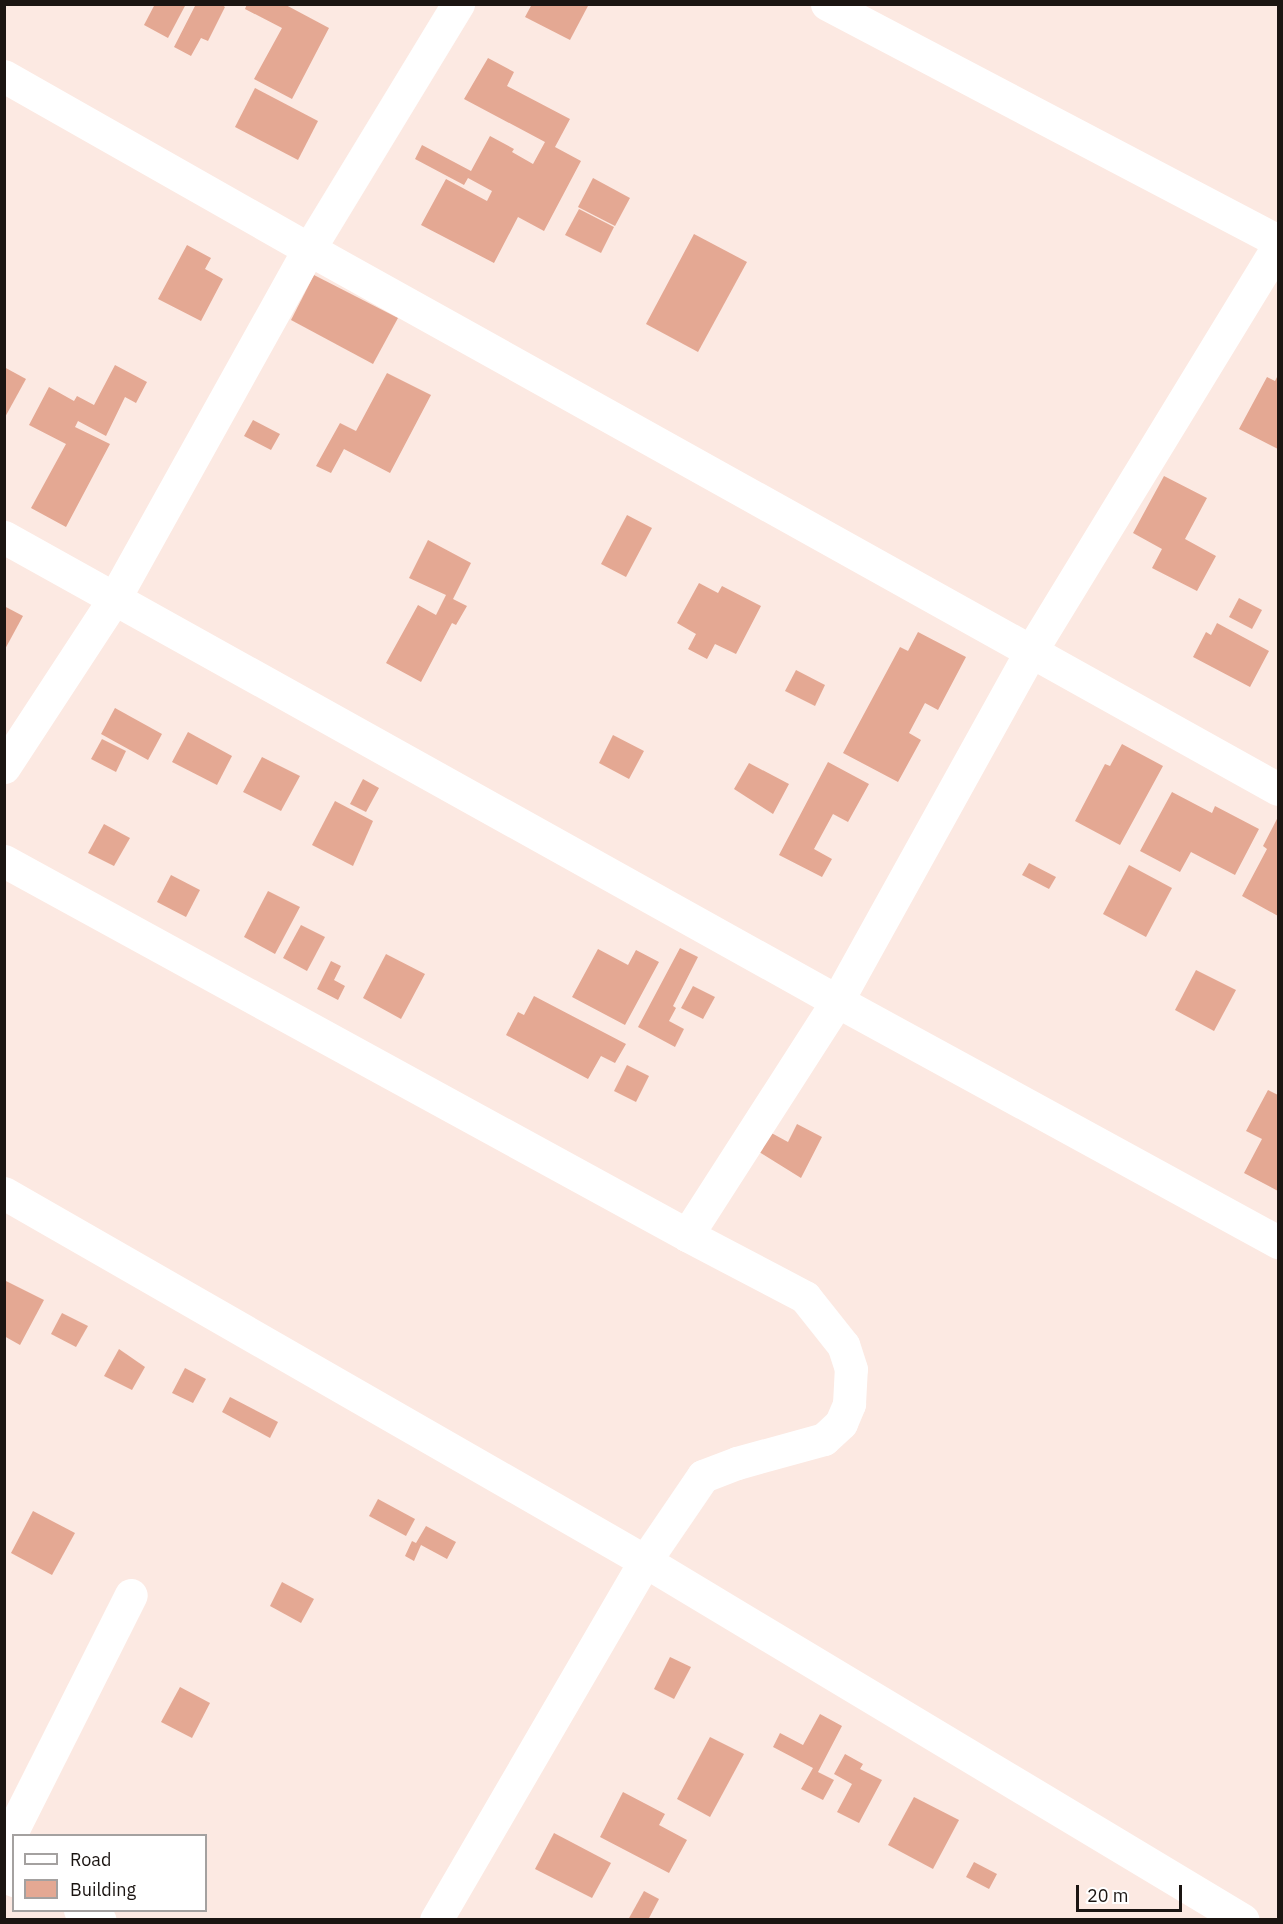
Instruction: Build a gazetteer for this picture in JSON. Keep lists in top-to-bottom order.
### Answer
{
  "legend": ["Road", "Building"],
  "scale_bar": "20 m"
}
